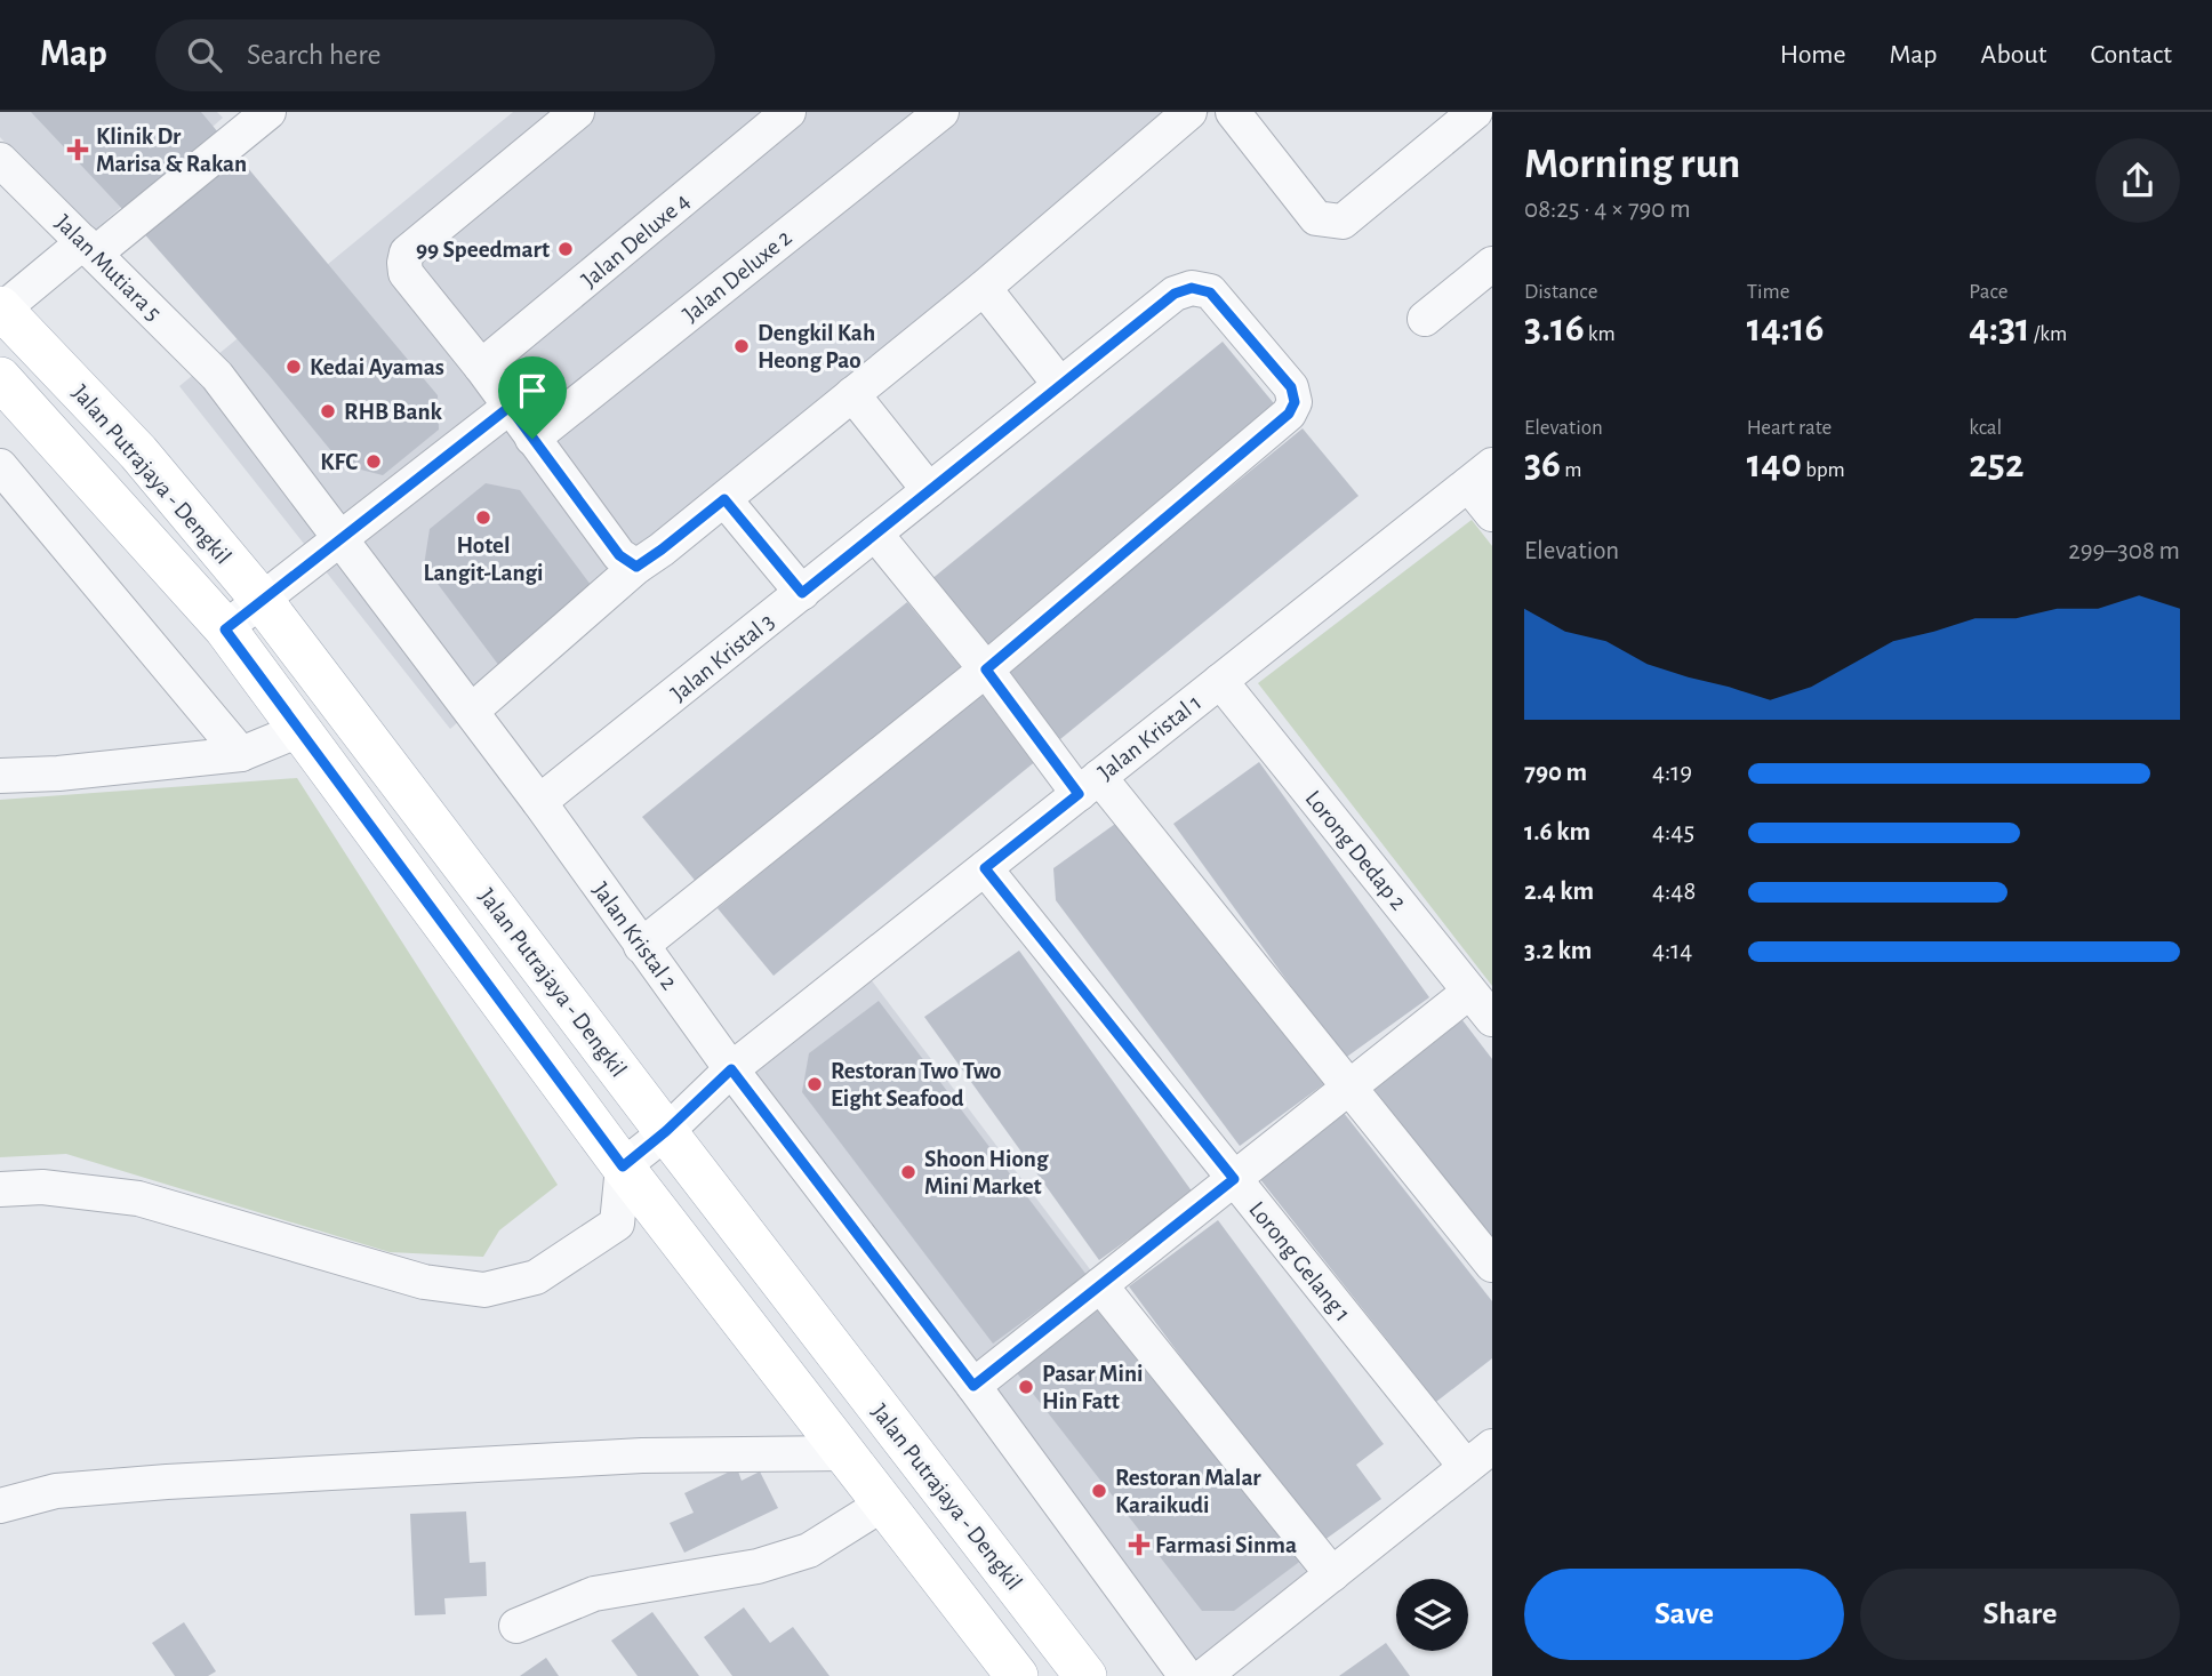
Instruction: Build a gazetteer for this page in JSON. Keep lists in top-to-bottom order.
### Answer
{
  "streets": {
    "main road": ["Jalan Putrajaya - Dengkil"],
    "street": [
      "Jalan Deluxe 4",
      "Jalan Mutiara 5",
      "Jalan Deluxe 2",
      "Jalan Kristal 3",
      "Jalan Kristal 1",
      "Lorong Dedap 2",
      "Jalan Kristal 2",
      "Lorong Gelang 1"
    ]
  },
  "crossings": [
    ["Jalan Mutiara 5", "Jalan Kristal 2"],
    ["Jalan Putrajaya - Dengkil", "Jalan Kristal 1"],
    ["Jalan Kristal 3", "Jalan Kristal 2"],
    ["Jalan Kristal 1", "Lorong Dedap 2"],
    ["Jalan Kristal 1", "Jalan Kristal 2"],
    ["Jalan Kristal 1", "Lorong Gelang 1"]
  ],
  "places": {
    "health": ["Klinik Dr Marisa & Rakan", "Farmasi Sinma"],
    "other": [
      "99 Speedmart",
      "Dengkil Kah Heong Pao",
      "Kedai Ayamas",
      "RHB Bank",
      "KFC",
      "Hotel Langit-Langi",
      "Restoran Two Two Eight Seafood",
      "Shoon Hiong Mini Market",
      "Pasar Mini Hin Fatt",
      "Restoran Malar Karaikudi"
    ]
  },
  "page": {
    "header": "Map",
    "search": "Search here",
    "nav": [
      "Home",
      "Map",
      "About",
      "Contact"
    ],
    "heading": ["Morning run", "08:25 · 4 × 790 m"],
    "stats": [
      ["Distance", "3.16 km"],
      ["Time", "14:16"],
      ["Pace", "4:31 /km"],
      ["Elevation", "36 m"],
      ["Heart rate", "140 bpm"],
      ["kcal", "252"]
    ],
    "chart": ["Elevation", "299–308 m"],
    "list": [
      {
        "name": "790 m",
        "note": "4:19"
      },
      {
        "name": "1.6 km",
        "note": "4:45"
      },
      {
        "name": "2.4 km",
        "note": "4:48"
      },
      {
        "name": "3.2 km",
        "note": "4:14"
      }
    ],
    "buttons": ["Save", "Share"]
  }
}
